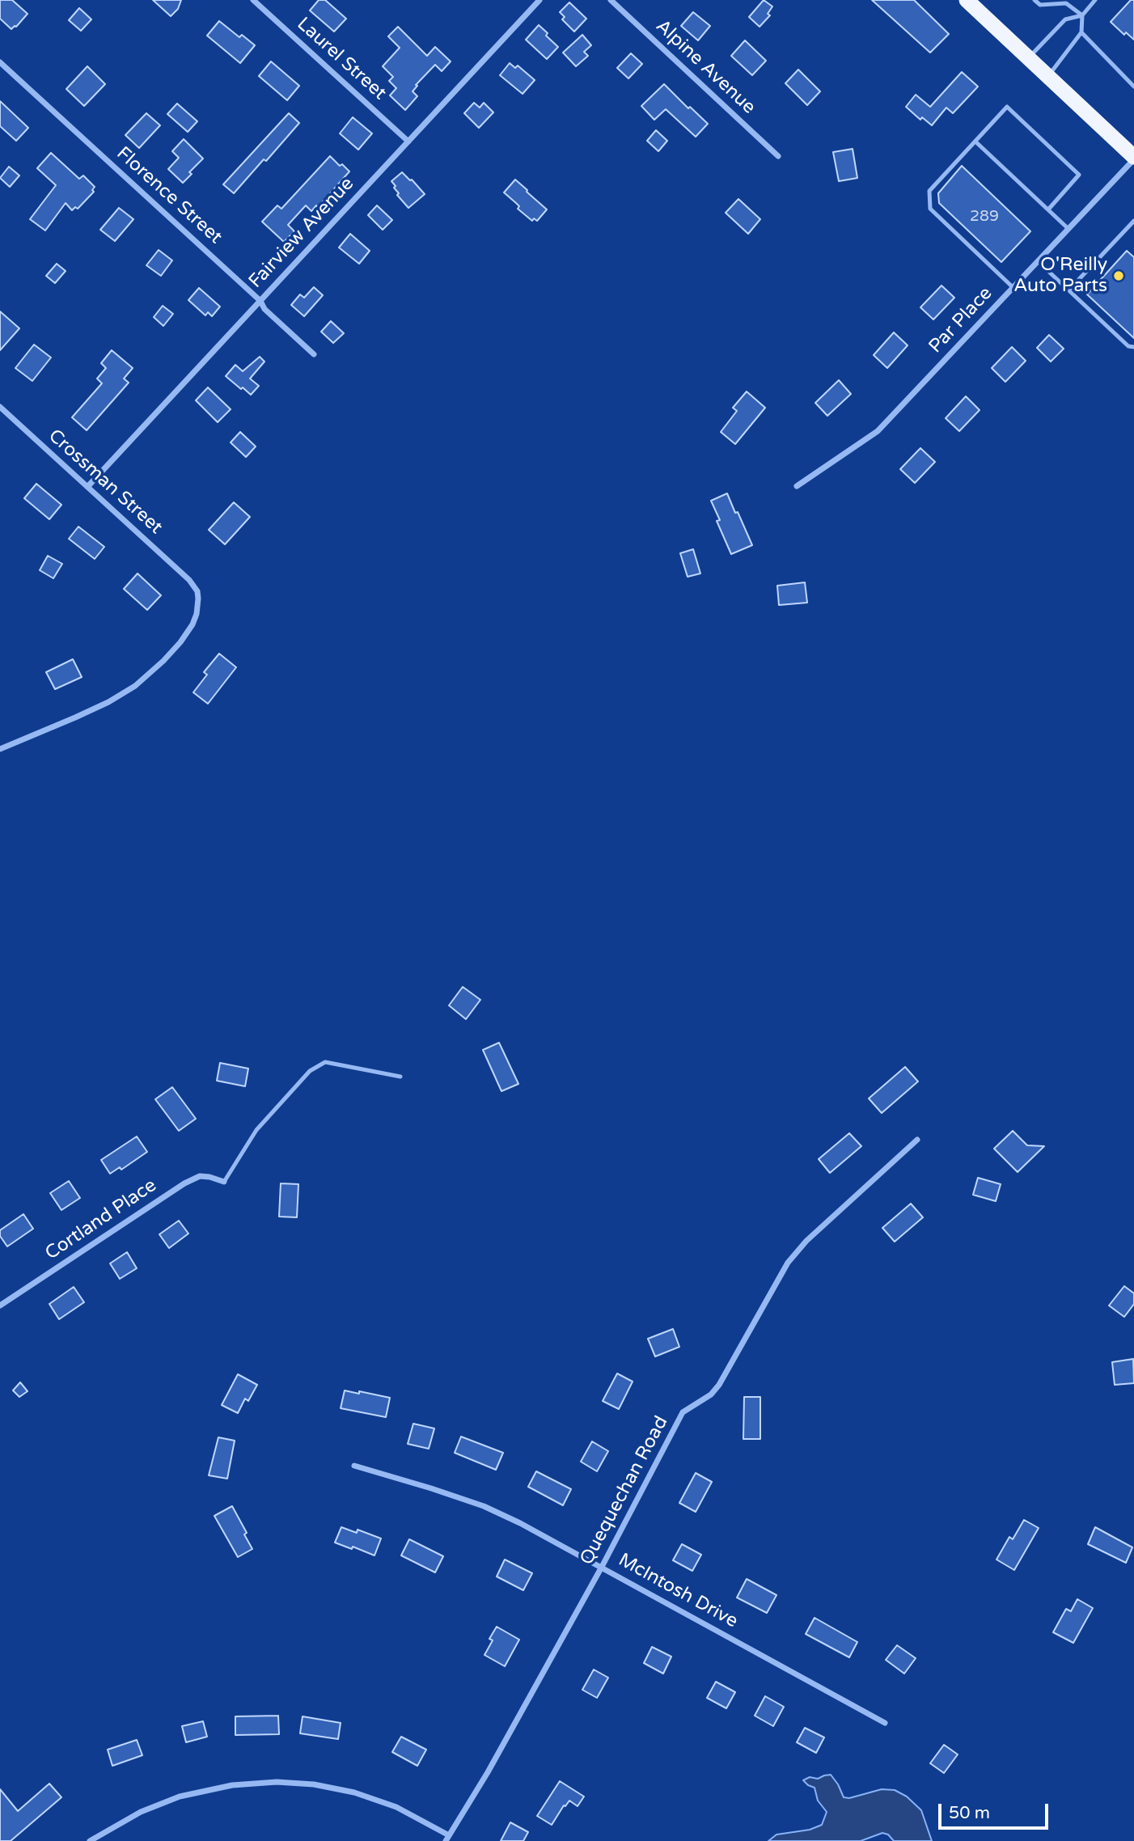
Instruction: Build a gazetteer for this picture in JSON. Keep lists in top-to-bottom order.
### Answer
{
  "streets": {
    "street": [
      "Laurel Street",
      "Alpine Avenue",
      "Florence Street",
      "Fairview Avenue",
      "Par Place",
      "Crossman Street",
      "Cortland Place",
      "Quequechan Road",
      "McIntosh Drive"
    ]
  },
  "crossings": [
    ["Laurel Street", "Fairview Avenue"],
    ["Florence Street", "Fairview Avenue"],
    ["Fairview Avenue", "Crossman Street"],
    ["Quequechan Road", "McIntosh Drive"]
  ],
  "places": ["O'Reilly Auto Parts"],
  "house_numbers": ["289"],
  "scale_bar": "50 m"
}
